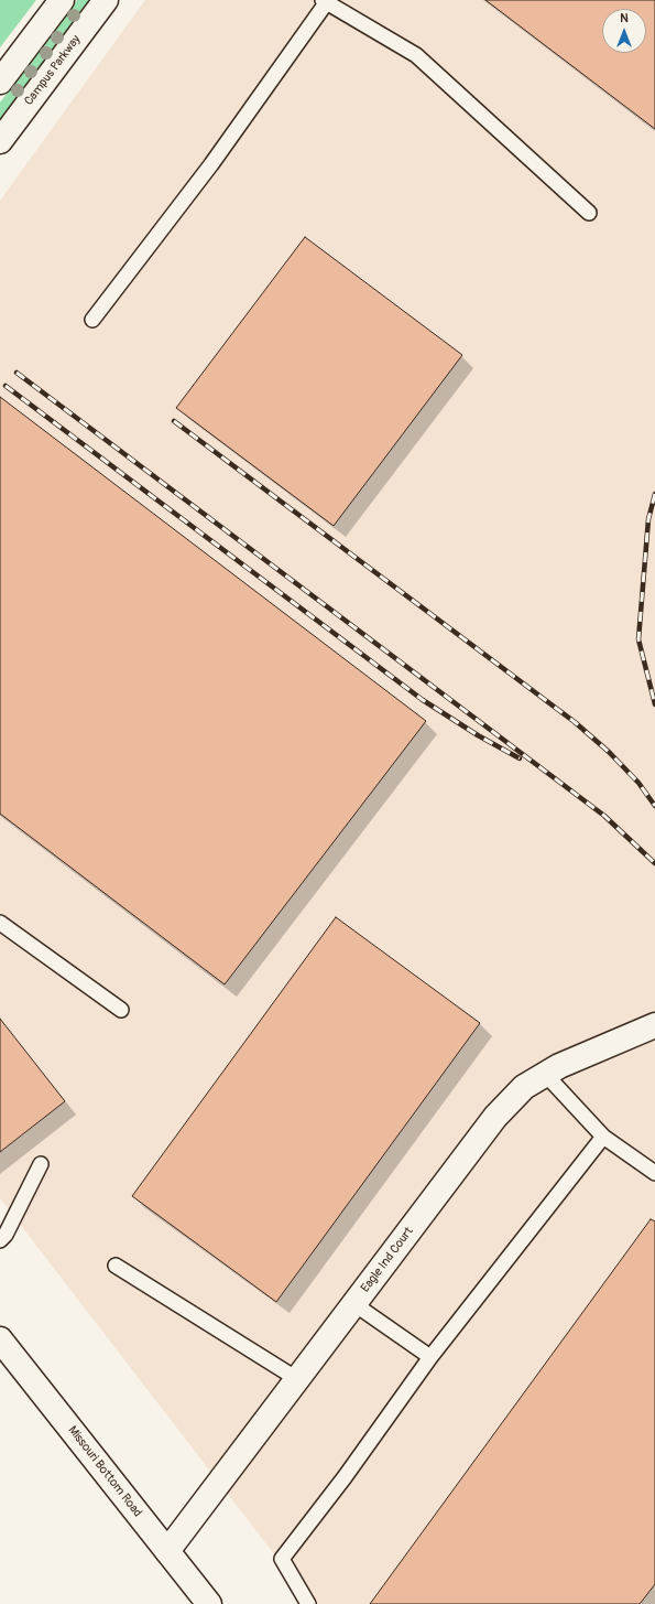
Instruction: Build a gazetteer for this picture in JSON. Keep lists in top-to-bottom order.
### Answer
{
  "streets": {
    "street": ["Campus Parkway", "Eagle Ind Court", "Missouri Bottom Road"]
  },
  "crossings": [
    ["Eagle Ind Court", "Missouri Bottom Road"]
  ],
  "north": "top"
}
